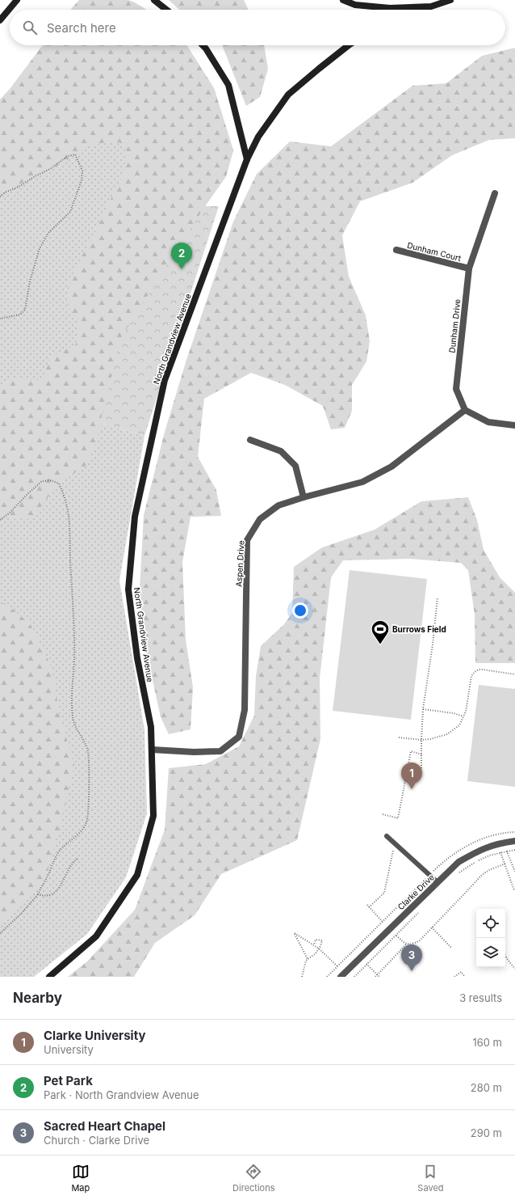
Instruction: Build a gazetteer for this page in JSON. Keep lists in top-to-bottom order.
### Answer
{
  "streets": {
    "street": [
      "Dunham Court",
      "Dunham Drive",
      "North Grandview Avenue",
      "Aspen Drive",
      "Clarke Drive"
    ]
  },
  "crossings": [
    ["Dunham Court", "Dunham Drive"],
    ["Dunham Drive", "Aspen Drive"],
    ["North Grandview Avenue", "Aspen Drive"]
  ],
  "places": {
    "sports": ["Burrows Field"]
  },
  "page": {
    "search": "Search here",
    "pins": ["2", "1", "3"],
    "heading": ["Nearby", "3 results"],
    "list": [
      {
        "mark": "1",
        "name": "Clarke University",
        "note": "University",
        "value": "160 m"
      },
      {
        "mark": "2",
        "name": "Pet Park",
        "note": "Park · North Grandview Avenue",
        "value": "280 m"
      },
      {
        "mark": "3",
        "name": "Sacred Heart Chapel",
        "note": "Church · Clarke Drive",
        "value": "290 m"
      }
    ],
    "nav": ["Map", "Directions", "Saved"]
  }
}
